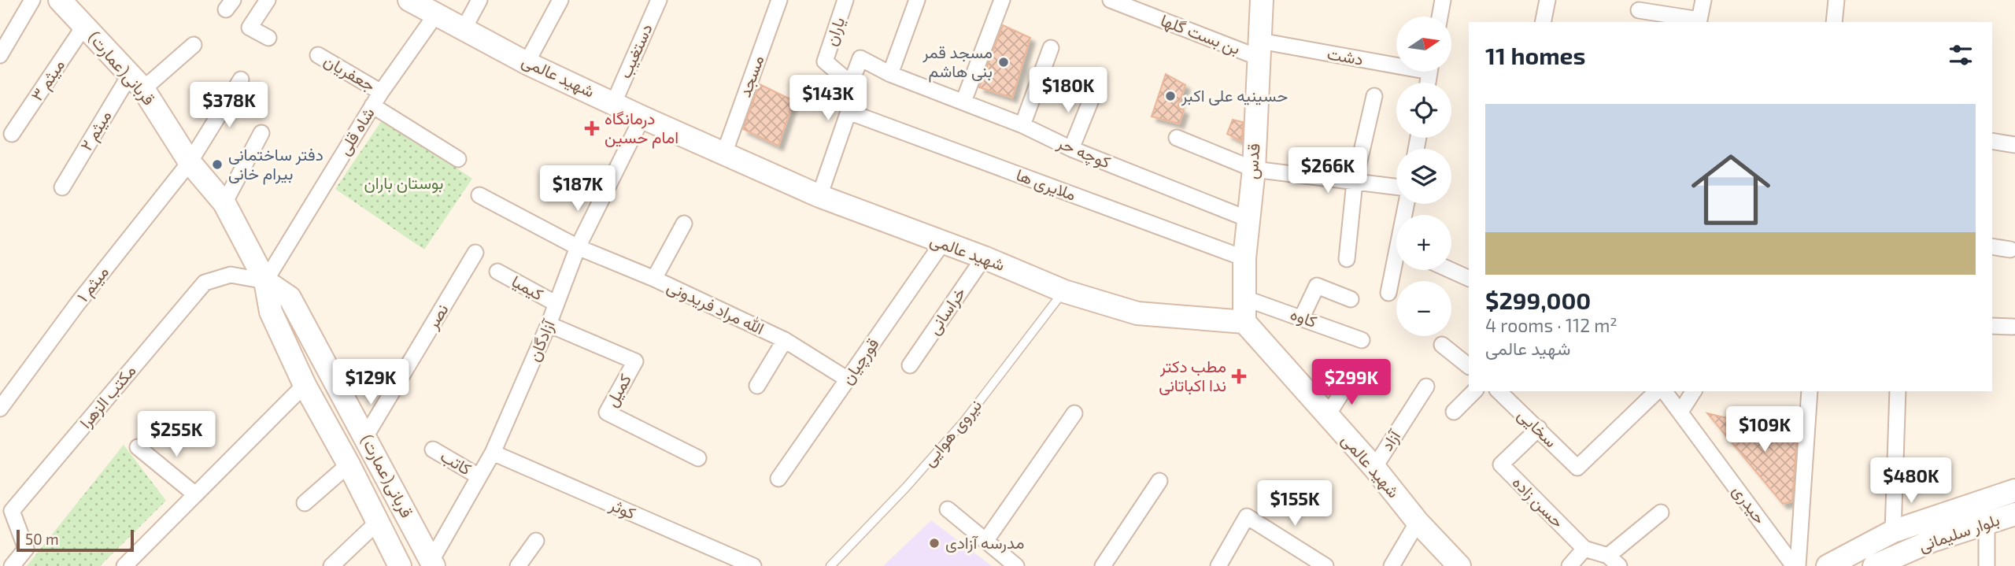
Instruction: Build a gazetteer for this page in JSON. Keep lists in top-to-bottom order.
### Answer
{
  "streets": {
    "main road": [
      "(عمارت)قربانی",
      "شهید عالمی",
      "قدس",
      "بلوار سلیمانی"
    ],
    "street": [
      "یاران",
      "بن بست گلها",
      "دستغیب",
      "دشت",
      "جعفریان",
      "مسجد",
      "میثم ۳",
      "میثم ۲",
      "شاه قلی",
      "کوچه حر",
      "ملایری ها",
      "میثم ۱",
      "کیمیا",
      "الله مراد فریدونی",
      "خراسانی",
      "نصر",
      "کاوه",
      "آزادگان",
      "قورچیان",
      "کمیل",
      "مکتب الزهرا",
      "سخایی",
      "آزاد",
      "کاتب",
      "حسن زاده",
      "حیدری",
      "کوثر"
    ],
    "lane": ["نیروی هوایی"]
  },
  "crossings": [
    ["یاران", "کوچه حر"],
    ["بن بست گلها", "دشت"],
    ["بن بست گلها", "قدس"],
    ["دستغیب", "شهید عالمی"],
    ["دشت", "قدس"],
    ["(عمارت)قربانی", "میثم ۳"],
    ["(عمارت)قربانی", "میثم ۲"],
    ["(عمارت)قربانی", "شاه قلی"],
    ["(عمارت)قربانی", "میثم ۱"],
    ["(عمارت)قربانی", "نصر"],
    ["(عمارت)قربانی", "آزادگان"],
    ["(عمارت)قربانی", "مکتب الزهرا"],
    ["جعفریان", "شاه قلی"],
    ["شهید عالمی", "مسجد"],
    ["شهید عالمی", "شاه قلی"],
    ["شهید عالمی", "قدس"],
    ["شهید عالمی", "خراسانی"],
    ["شهید عالمی", "آزادگان"],
    ["شهید عالمی", "قورچیان"],
    ["شهید عالمی", "نیروی هوایی"],
    ["شهید عالمی", "آزاد"],
    ["شاه قلی", "مکتب الزهرا"],
    ["کوچه حر", "قدس"],
    ["قدس", "ملایری ها"],
    ["قدس", "کاوه"],
    ["کیمیا", "آزادگان"],
    ["الله مراد فریدونی", "آزادگان"],
    ["الله مراد فریدونی", "قورچیان"],
    ["آزادگان", "کمیل"],
    ["آزادگان", "کاتب"],
    ["آزادگان", "کوثر"],
    ["سخایی", "حسن زاده"]
  ],
  "parks": ["بوستان باران"],
  "places": {
    "other": [
      "مسجد قمر بنی هاشم",
      "حسینیه علی اکبر",
      "دفتر ساختمانی بیرام خانی",
      "مدرسه آزادی"
    ],
    "health": ["درمانگاه امام حسین", "مطب دکتر ندا اکباتانی"]
  },
  "scale_bar": "50 m",
  "north": "right",
  "page": {
    "map_buttons": ["+", "−"],
    "heading": "11 homes",
    "price": [
      "$180K",
      "$143K",
      "$378K",
      "$266K",
      "$187K",
      "$129K",
      "$299K",
      "$109K",
      "$255K",
      "$480K",
      "$155K"
    ],
    "list": [
      {
        "name": "$299,000",
        "note": "4 rooms · 112 m² · شهید عالمی"
      }
    ],
    "scale": "50 m"
  }
}
